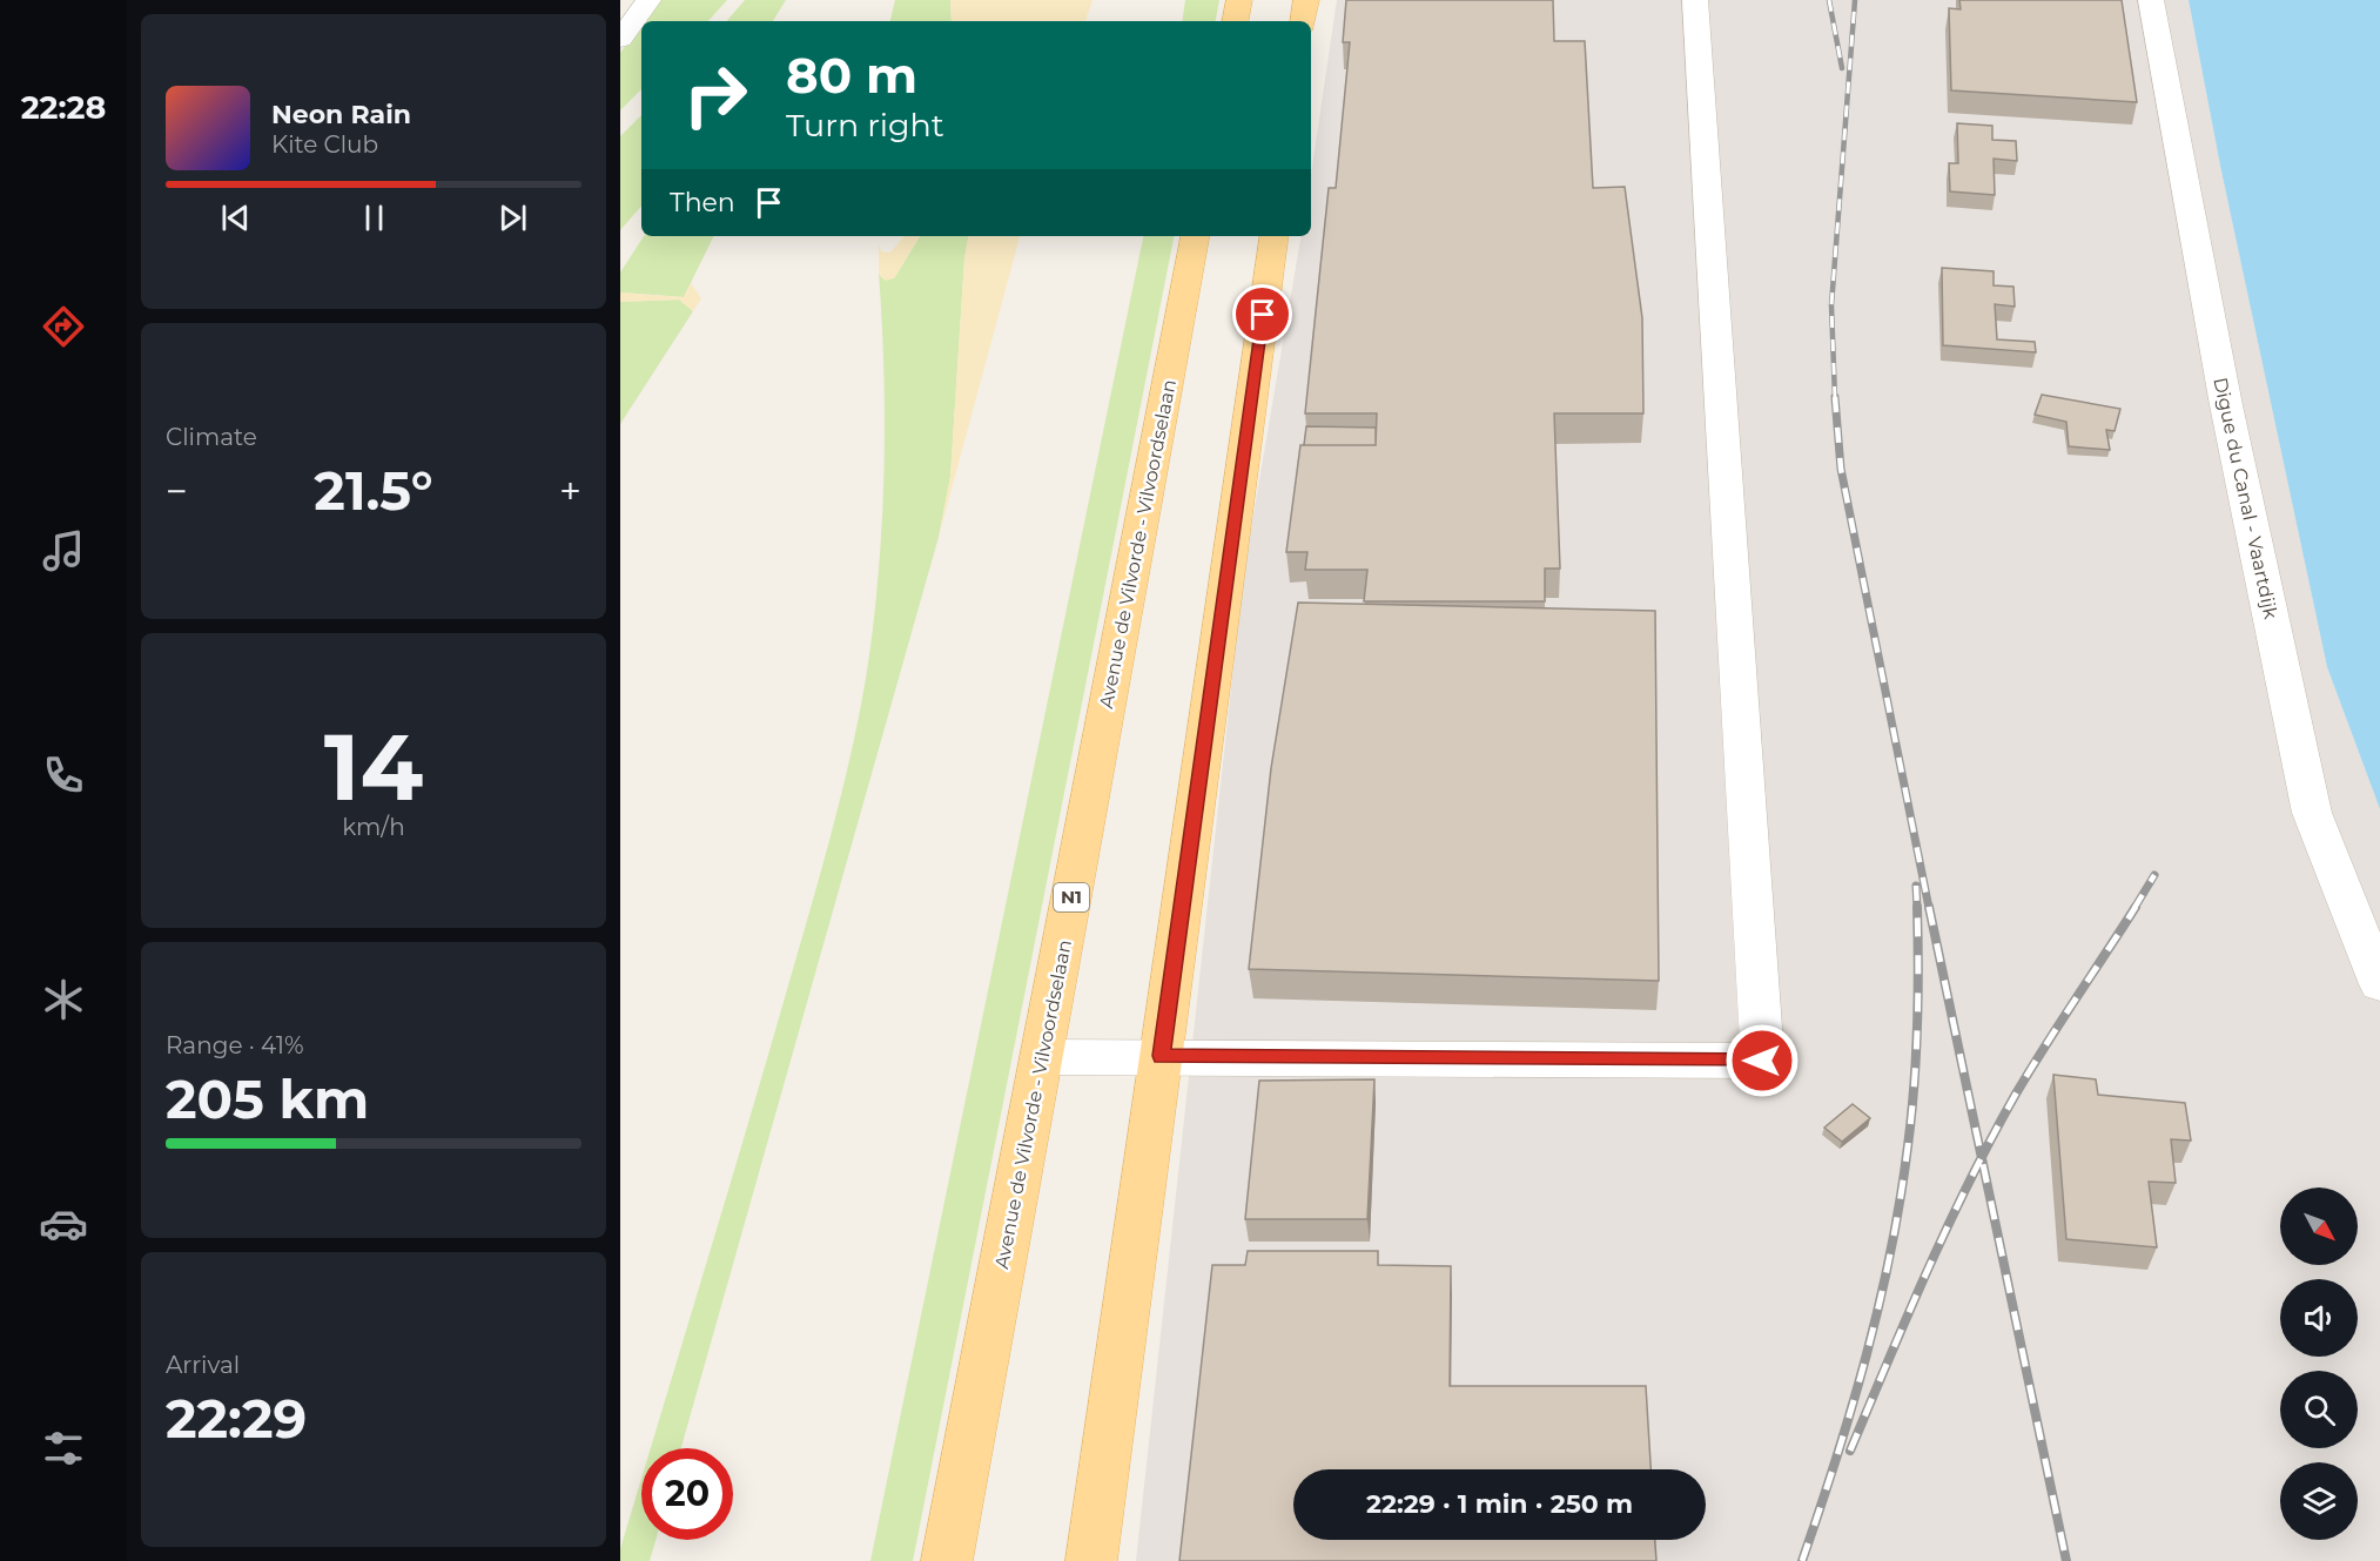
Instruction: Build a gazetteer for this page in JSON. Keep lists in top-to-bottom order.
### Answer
{
  "streets": {
    "main road": ["Avenue de Vilvorde - Vilvoordselaan", "N1"],
    "lane": ["Digue du Canal - Vaartdijk"]
  },
  "north": "bottom right",
  "page": {
    "tabs": "22:28",
    "turn": ["80 m", "Turn right"],
    "song": ["Neon Rain", "Kite Club"],
    "then": "Then",
    "tile": [
      "Climate",
      ["14", "km/h"],
      ["Range · 41%", "205 km"],
      ["Arrival", "22:29"]
    ],
    "heat": ["−", "21.5°", "+"],
    "limit": "20",
    "trip": "22:29 · 1 min · 250 m"
  }
}
